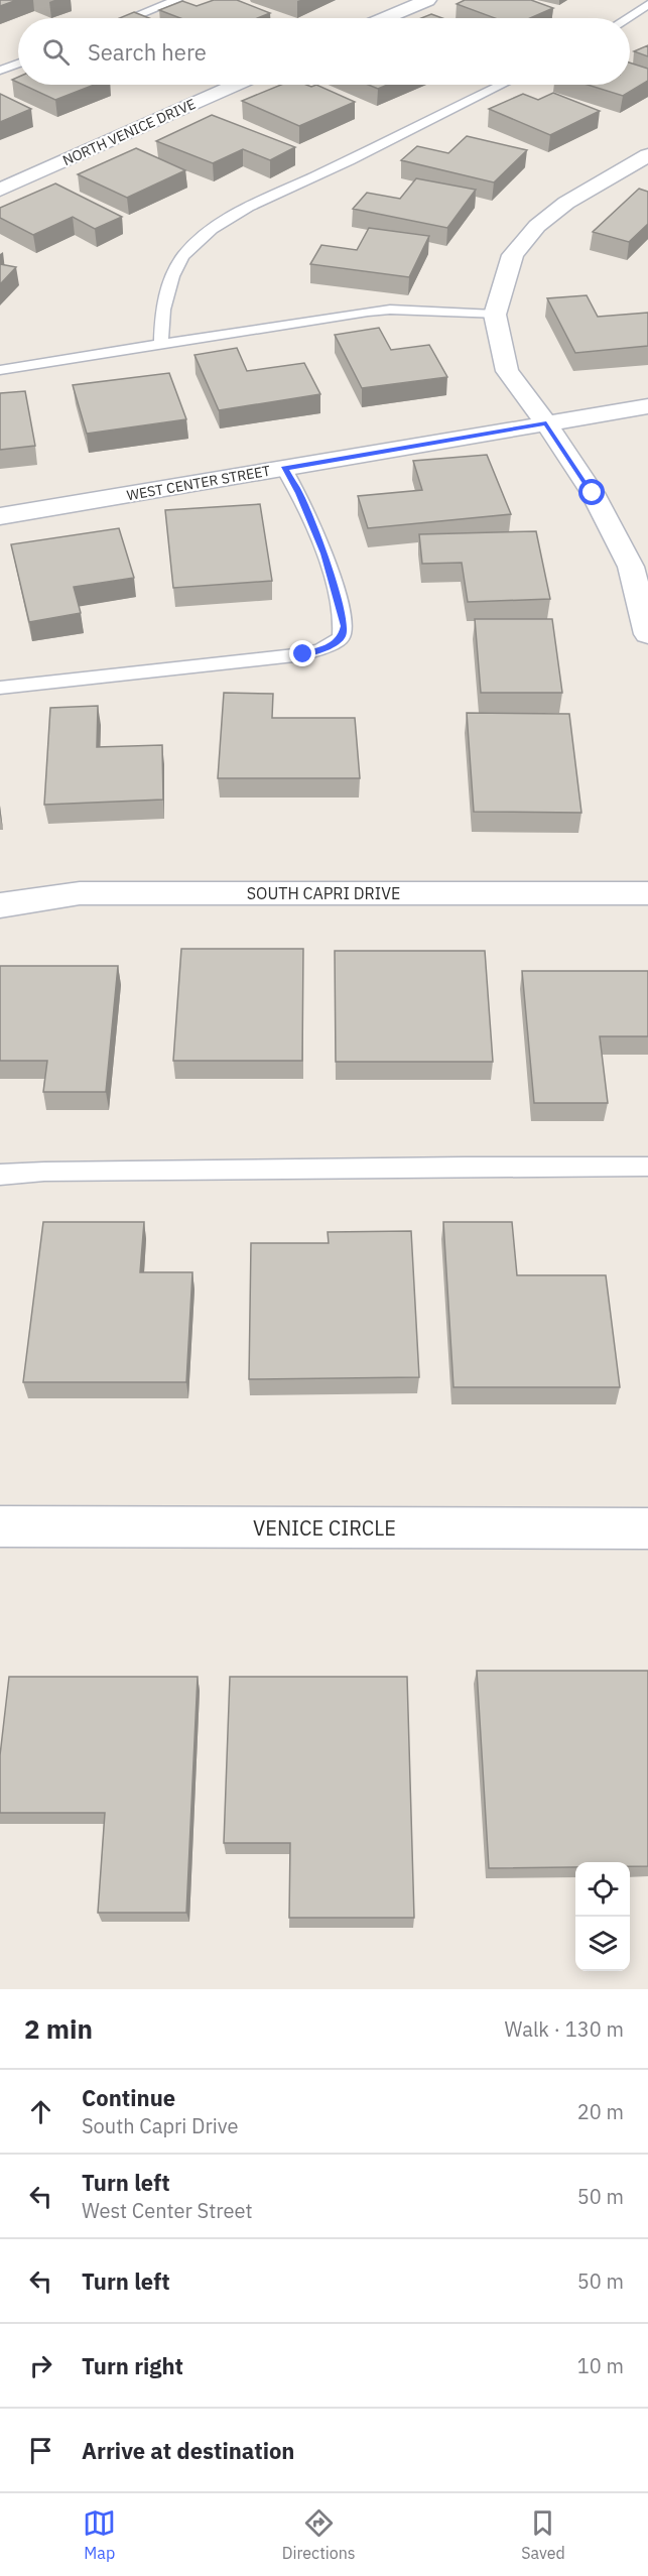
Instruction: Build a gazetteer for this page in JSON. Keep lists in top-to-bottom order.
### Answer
{
  "streets": {
    "street": [
      "NORTH VENICE DRIVE",
      "WEST CENTER STREET",
      "SOUTH CAPRI DRIVE",
      "VENICE CIRCLE"
    ]
  },
  "page": {
    "search": "Search here",
    "heading": ["2 min", "Walk · 130 m"],
    "list": [
      ["Continue", "South Capri Drive", "20 m"],
      ["Turn left", "West Center Street", "50 m"],
      ["Turn left", "50 m"],
      ["Turn right", "10 m"],
      "Arrive at destination"
    ],
    "nav": ["Map", "Directions", "Saved"]
  }
}
